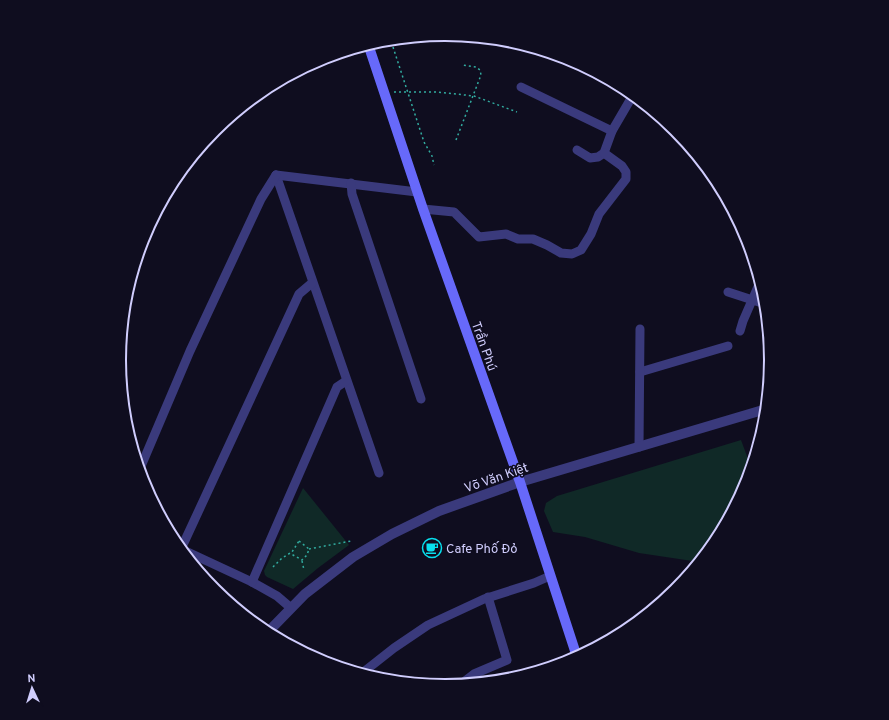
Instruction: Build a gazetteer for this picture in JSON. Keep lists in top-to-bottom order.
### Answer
{
  "streets": {
    "main road": ["Trần Phú"],
    "street": ["Võ Văn Kiệt"]
  },
  "crossings": [
    ["Trần Phú", "Võ Văn Kiệt"]
  ],
  "places": {
    "cafe": ["Cafe Phố Đỏ"]
  },
  "north": "top"
}
